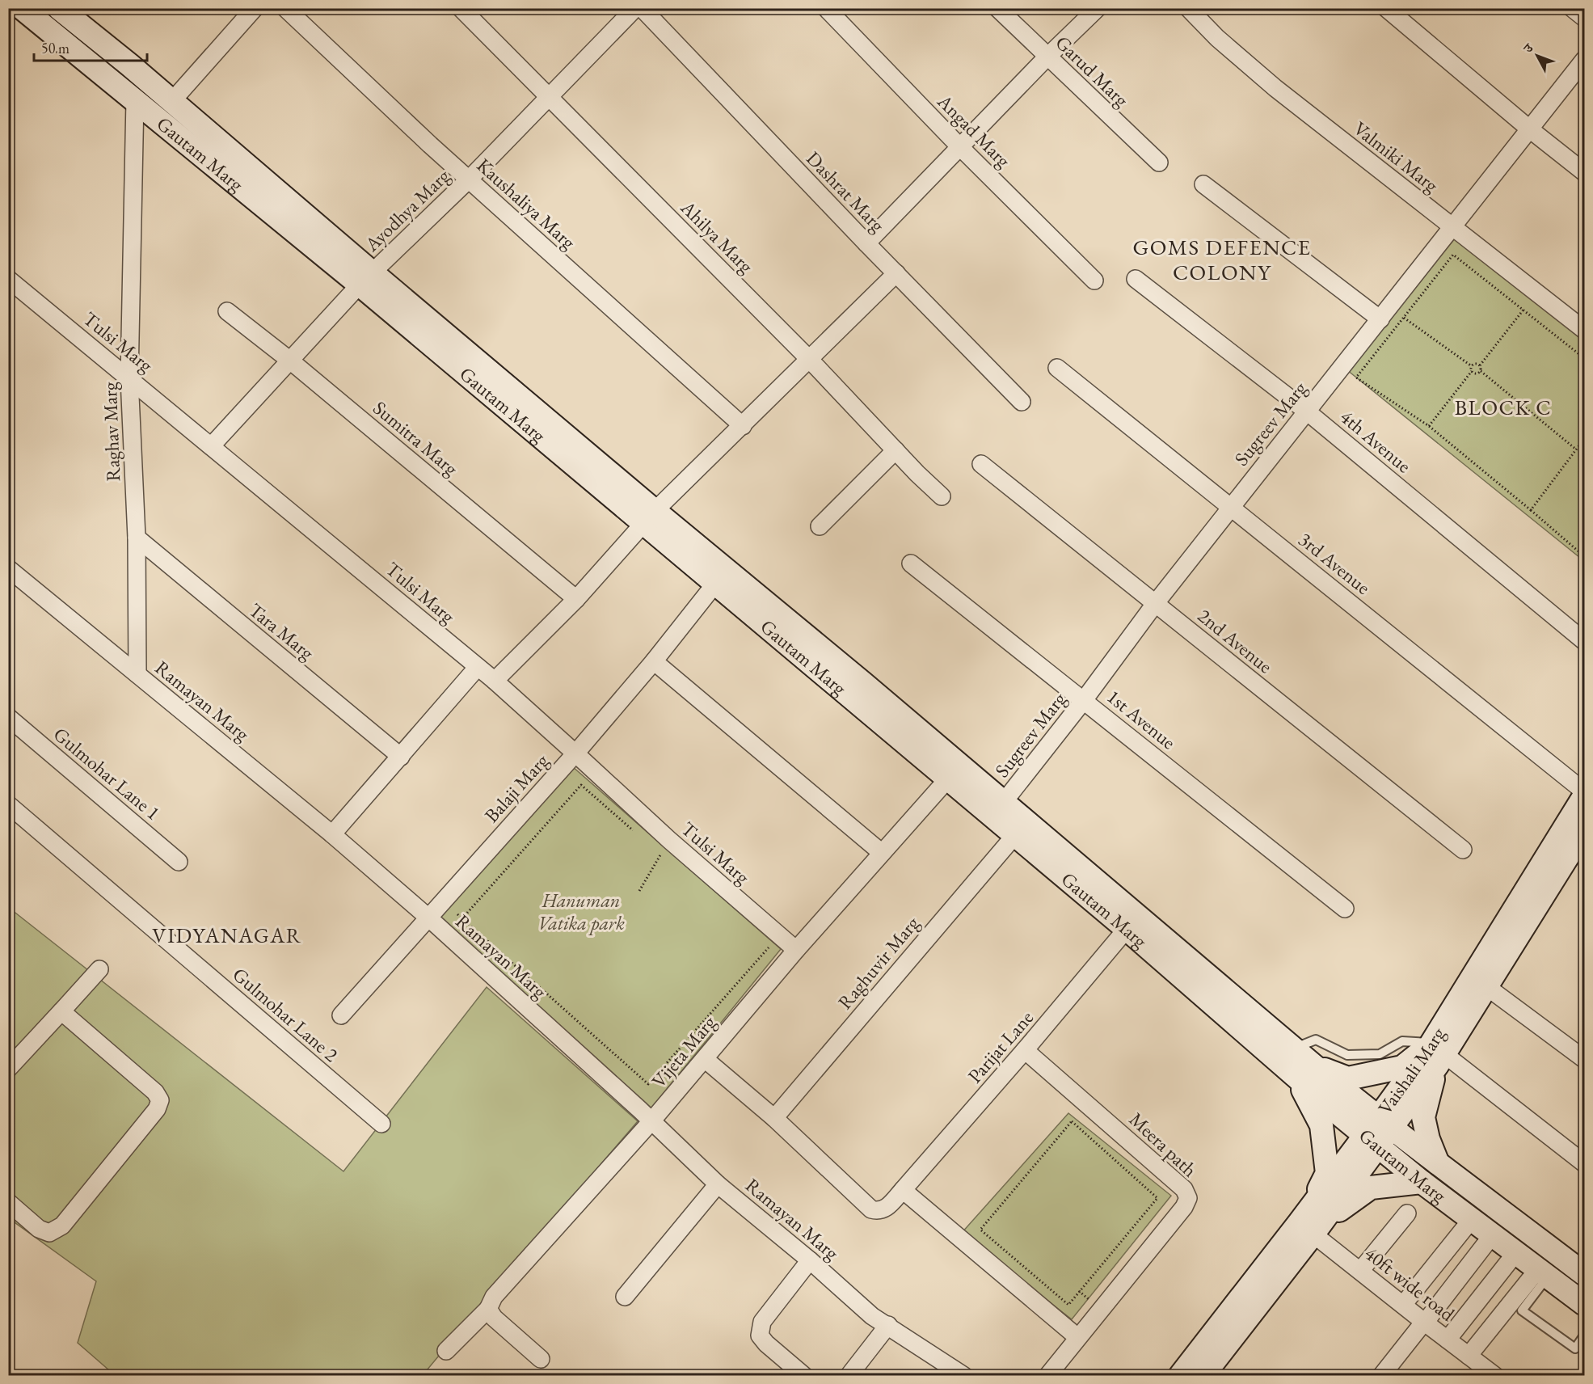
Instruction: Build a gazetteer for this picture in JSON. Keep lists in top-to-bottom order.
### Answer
{
  "streets": {
    "street": [
      "Garud Marg",
      "Angad Marg",
      "Gautam Marg",
      "Valmiki Marg",
      "Dashrat Marg",
      "Kaushaliya Marg",
      "Ayodhya Marg",
      "Ahilya Marg",
      "Tulsi Marg",
      "Sugreev Marg",
      "Raghav Marg",
      "Sumitra Marg",
      "4th Avenue",
      "3rd Avenue",
      "Tara Marg",
      "2nd Avenue",
      "Ramayan Marg",
      "1st Avenue",
      "Gulmohar Lane 1",
      "Balaji Marg",
      "Raghuvir Marg",
      "Gulmohar Lane 2",
      "Parijat Lane",
      "Vijeta Marg",
      "Vaishali Marg",
      "Meera path",
      "40ft wide road"
    ]
  },
  "crossings": [
    ["Gautam Marg", "Ayodhya Marg"],
    ["Gautam Marg", "Sugreev Marg"],
    ["Gautam Marg", "Raghav Marg"],
    ["Gautam Marg", "Balaji Marg"],
    ["Gautam Marg", "Raghuvir Marg"],
    ["Gautam Marg", "Parijat Lane"],
    ["Gautam Marg", "Vijeta Marg"],
    ["Gautam Marg", "Vaishali Marg"],
    ["Valmiki Marg", "Sugreev Marg"],
    ["Kaushaliya Marg", "Ayodhya Marg"],
    ["Ayodhya Marg", "Ahilya Marg"],
    ["Ayodhya Marg", "Tulsi Marg"],
    ["Ayodhya Marg", "Sumitra Marg"],
    ["Tulsi Marg", "Raghav Marg"],
    ["Tulsi Marg", "Balaji Marg"],
    ["Tulsi Marg", "Vijeta Marg"],
    ["Sugreev Marg", "4th Avenue"],
    ["Sugreev Marg", "3rd Avenue"],
    ["Sugreev Marg", "2nd Avenue"],
    ["Sugreev Marg", "1st Avenue"],
    ["Raghav Marg", "Tara Marg"],
    ["Raghav Marg", "Ramayan Marg"],
    ["Ramayan Marg", "Balaji Marg"],
    ["Ramayan Marg", "Vijeta Marg"],
    ["Raghuvir Marg", "Parijat Lane"],
    ["Parijat Lane", "Vijeta Marg"],
    ["Parijat Lane", "Meera path"],
    ["Vaishali Marg", "40ft wide road"]
  ],
  "districts": ["GOMS DEFENCE COLONY", "BLOCK C", "VIDYANAGAR"],
  "parks": ["Hanuman Vatika park"],
  "scale_bar": "50 m",
  "north": "top left"
}
